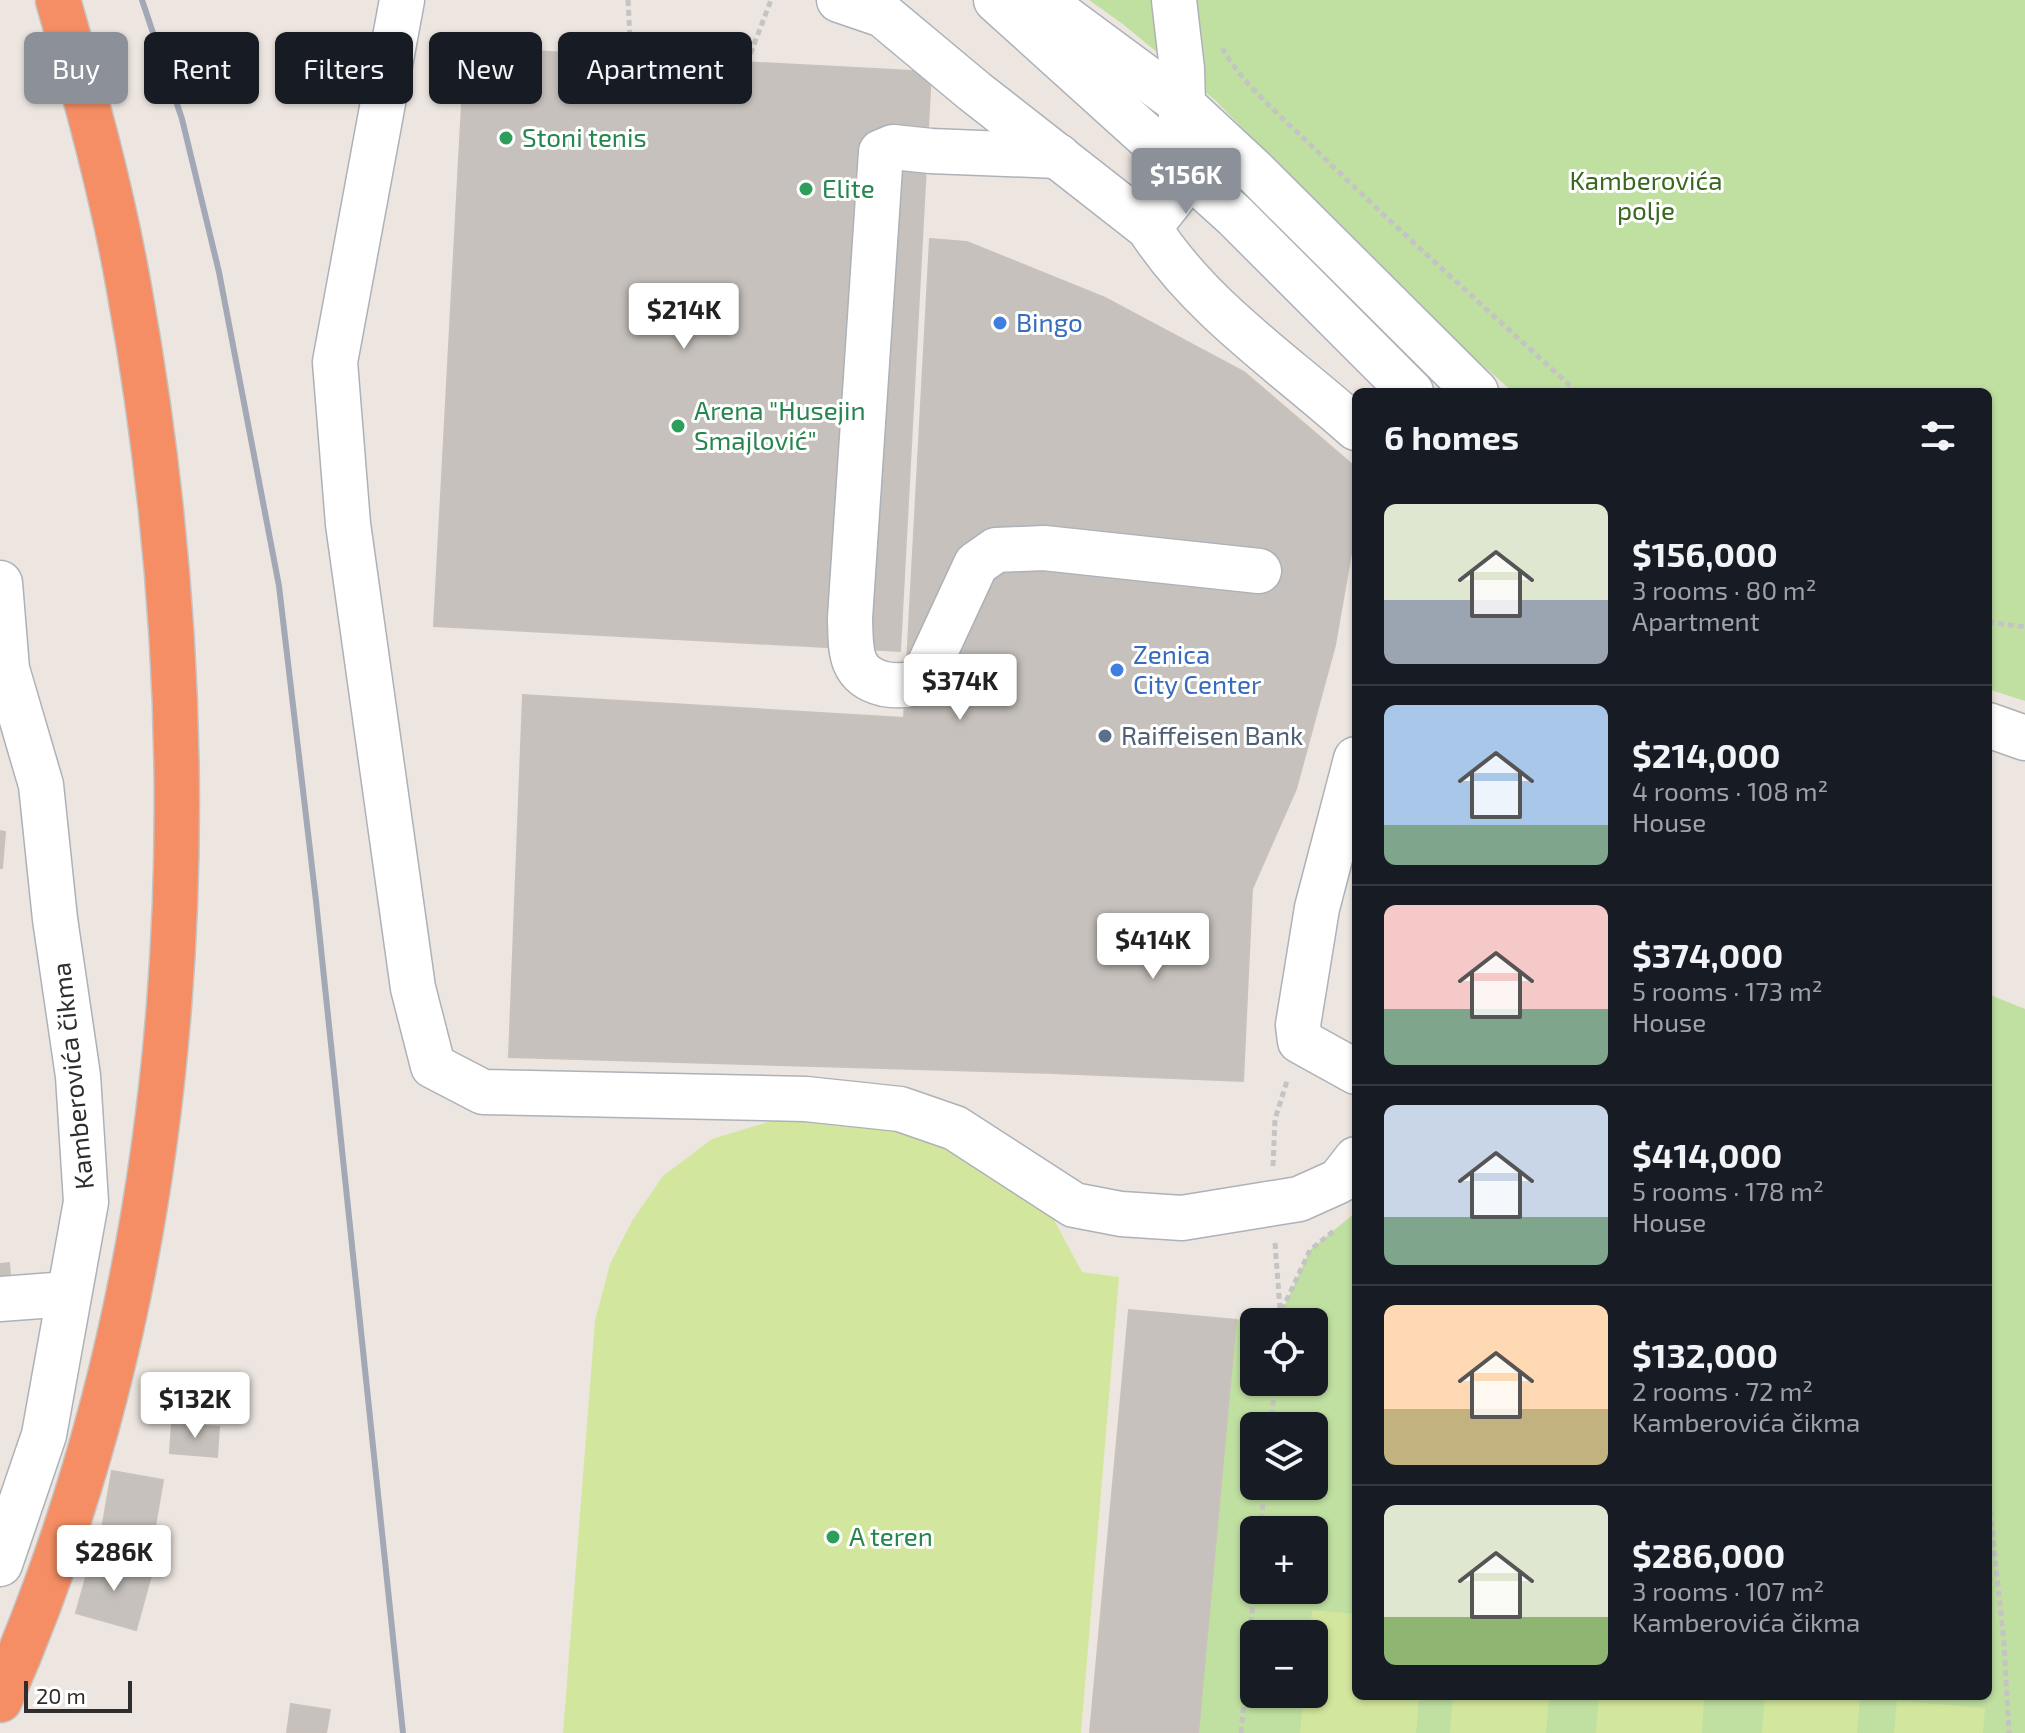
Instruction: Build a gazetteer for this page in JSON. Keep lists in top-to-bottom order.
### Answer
{
  "streets": {
    "street": ["Kamberovića čikma"]
  },
  "parks": ["Kamberovića polje"],
  "places": [
    "Stoni tenis",
    "Elite",
    "Bingo",
    "Arena \"Husejin Smajlović\"",
    "Zenica City Center",
    "Raiffeisen Bank",
    "A teren"
  ],
  "scale_bar": "20 m",
  "page": {
    "chip": [
      "Buy",
      "Rent",
      "Filters",
      "New",
      "Apartment"
    ],
    "price": [
      "$156K",
      "$214K",
      "$374K",
      "$414K",
      "$132K",
      "$286K"
    ],
    "heading": "6 homes",
    "list": [
      {
        "name": "$156,000",
        "note": "3 rooms · 80 m² · Apartment"
      },
      {
        "name": "$214,000",
        "note": "4 rooms · 108 m² · House"
      },
      {
        "name": "$374,000",
        "note": "5 rooms · 173 m² · House"
      },
      {
        "name": "$414,000",
        "note": "5 rooms · 178 m² · House"
      },
      {
        "name": "$132,000",
        "note": "2 rooms · 72 m² · Kamberovića čikma"
      },
      {
        "name": "$286,000",
        "note": "3 rooms · 107 m² · Kamberovića čikma"
      }
    ],
    "map_buttons": ["+", "−"],
    "scale": "20 m"
  }
}
